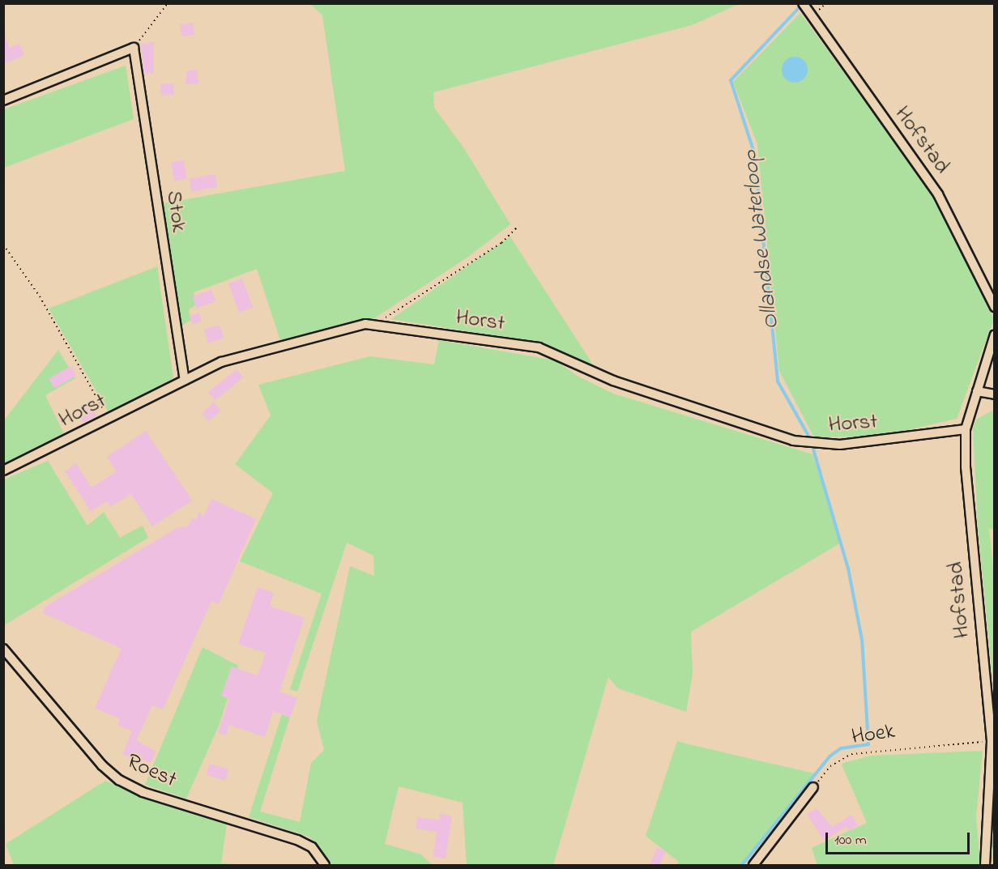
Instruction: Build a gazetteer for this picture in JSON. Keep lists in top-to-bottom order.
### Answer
{
  "streets": {
    "street": [
      "Hofstad",
      "Stok",
      "Horst",
      "Roest"
    ],
    "path": ["Hoek"]
  },
  "crossings": [
    ["Hofstad", "Horst"],
    ["Hofstad", "Hoek"],
    ["Stok", "Horst"]
  ],
  "water": ["Ollandse Waterloop"],
  "scale_bar": "100 m"
}
